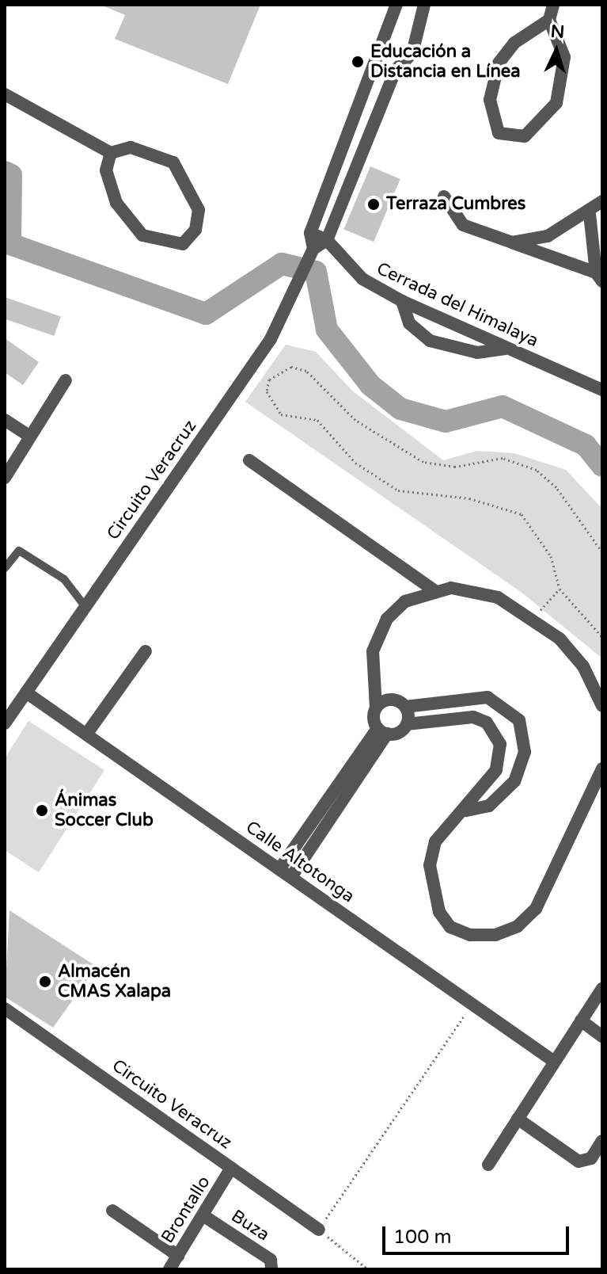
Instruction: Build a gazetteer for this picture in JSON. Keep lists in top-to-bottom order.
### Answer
{
  "streets": {
    "street": [
      "Cerrada del Himalaya",
      "Circuito Veracruz",
      "Calle Altotonga",
      "Brontallo",
      "Buza"
    ]
  },
  "crossings": [
    ["Circuito Veracruz", "Calle Altotonga"],
    ["Circuito Veracruz", "Brontallo"],
    ["Brontallo", "Buza"]
  ],
  "places": [
    "Educación a Distancia en Línea",
    "Terraza Cumbres",
    "Ánimas Soccer Club",
    "Almacén CMAS Xalapa"
  ],
  "scale_bar": "100 m",
  "north": "top"
}
